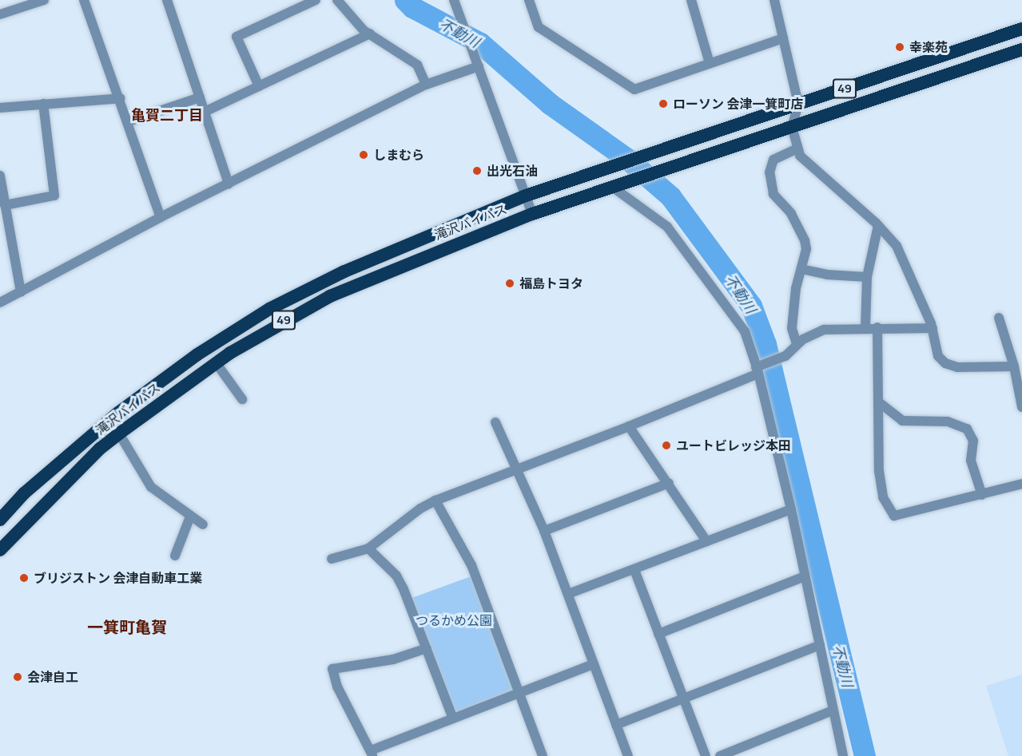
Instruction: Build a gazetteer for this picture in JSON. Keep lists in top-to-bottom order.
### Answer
{
  "streets": {
    "highway": ["49", "滝沢バイパス"]
  },
  "districts": ["亀賀二丁目", "一箕町亀賀"],
  "water": ["不動川"],
  "parks": ["つるかめ公園"],
  "places": [
    "幸楽苑",
    "ローソン 会津一箕町店",
    "しまむら",
    "出光石油",
    "福島トヨタ",
    "ユートビレッジ本田",
    "ブリジストン 会津自動車工業",
    "会津自工"
  ]
}
